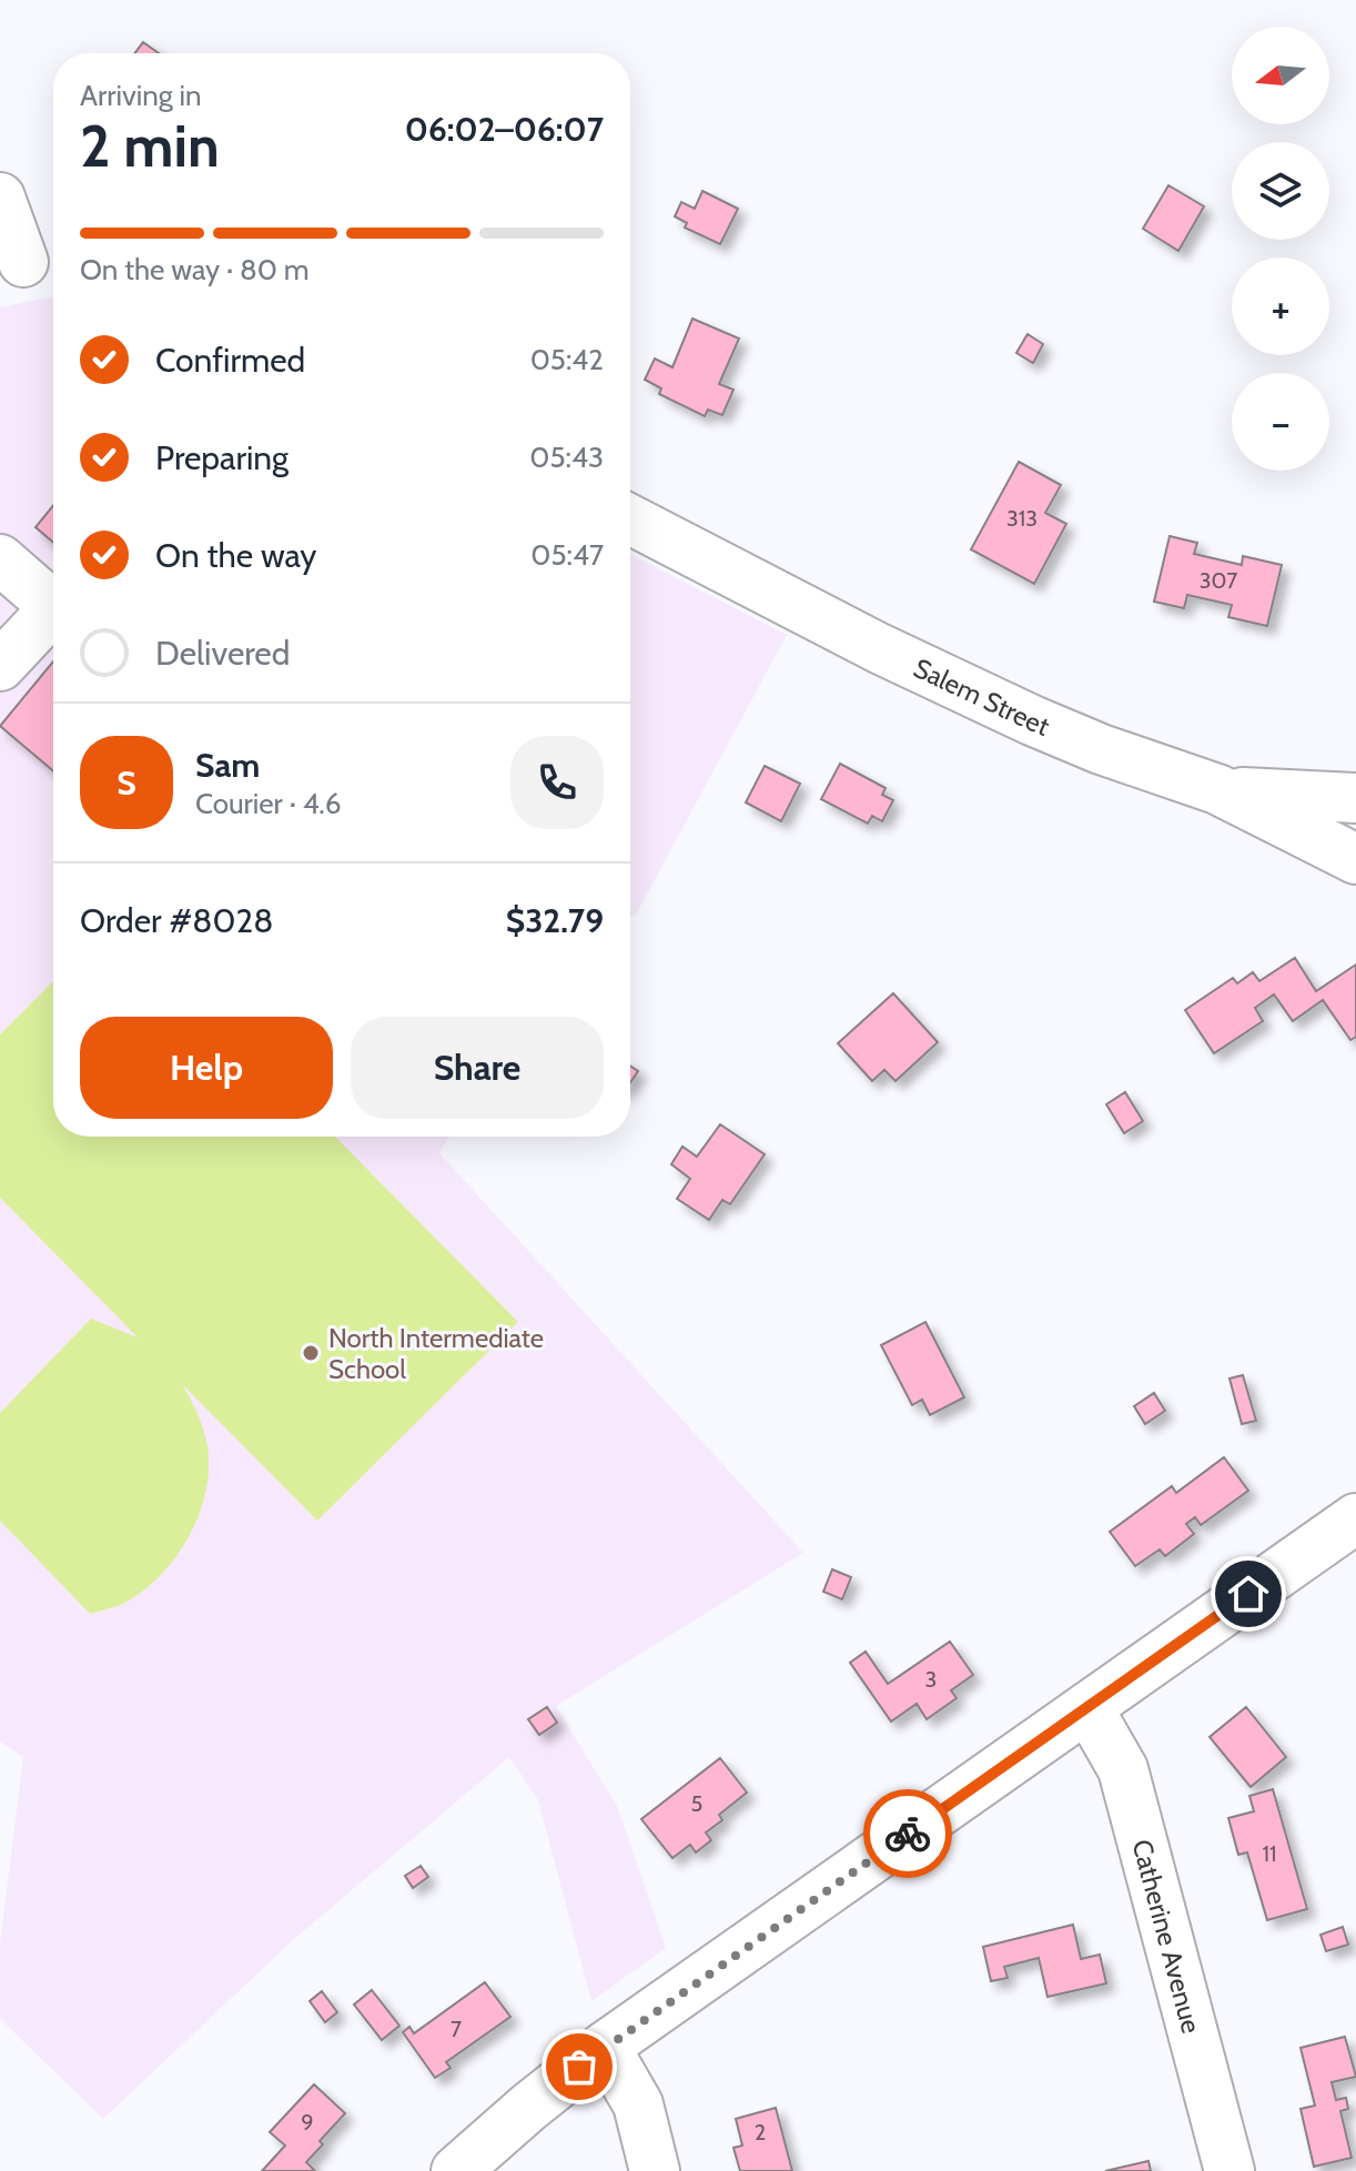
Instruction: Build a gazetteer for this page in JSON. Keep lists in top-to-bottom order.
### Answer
{
  "streets": {
    "street": ["Salem Street", "Catherine Avenue"]
  },
  "places": ["North Intermediate School"],
  "house_numbers": [
    "313",
    "307",
    "3",
    "5",
    "11",
    "7",
    "9",
    "2"
  ],
  "north": "left",
  "page": {
    "map_buttons": ["+", "−"],
    "heading": ["2 min", "Arriving in", "06:02–06:07"],
    "panel": [
      "Sam",
      "Courier · 4.6",
      "Order #8028",
      "$32.79"
    ],
    "bar": "On the way · 80 m",
    "list": [
      ["Confirmed", "05:42"],
      ["Preparing", "05:43"],
      ["On the way", "05:47"],
      "Delivered"
    ],
    "round": "S",
    "buttons": ["Help", "Share"]
  }
}
